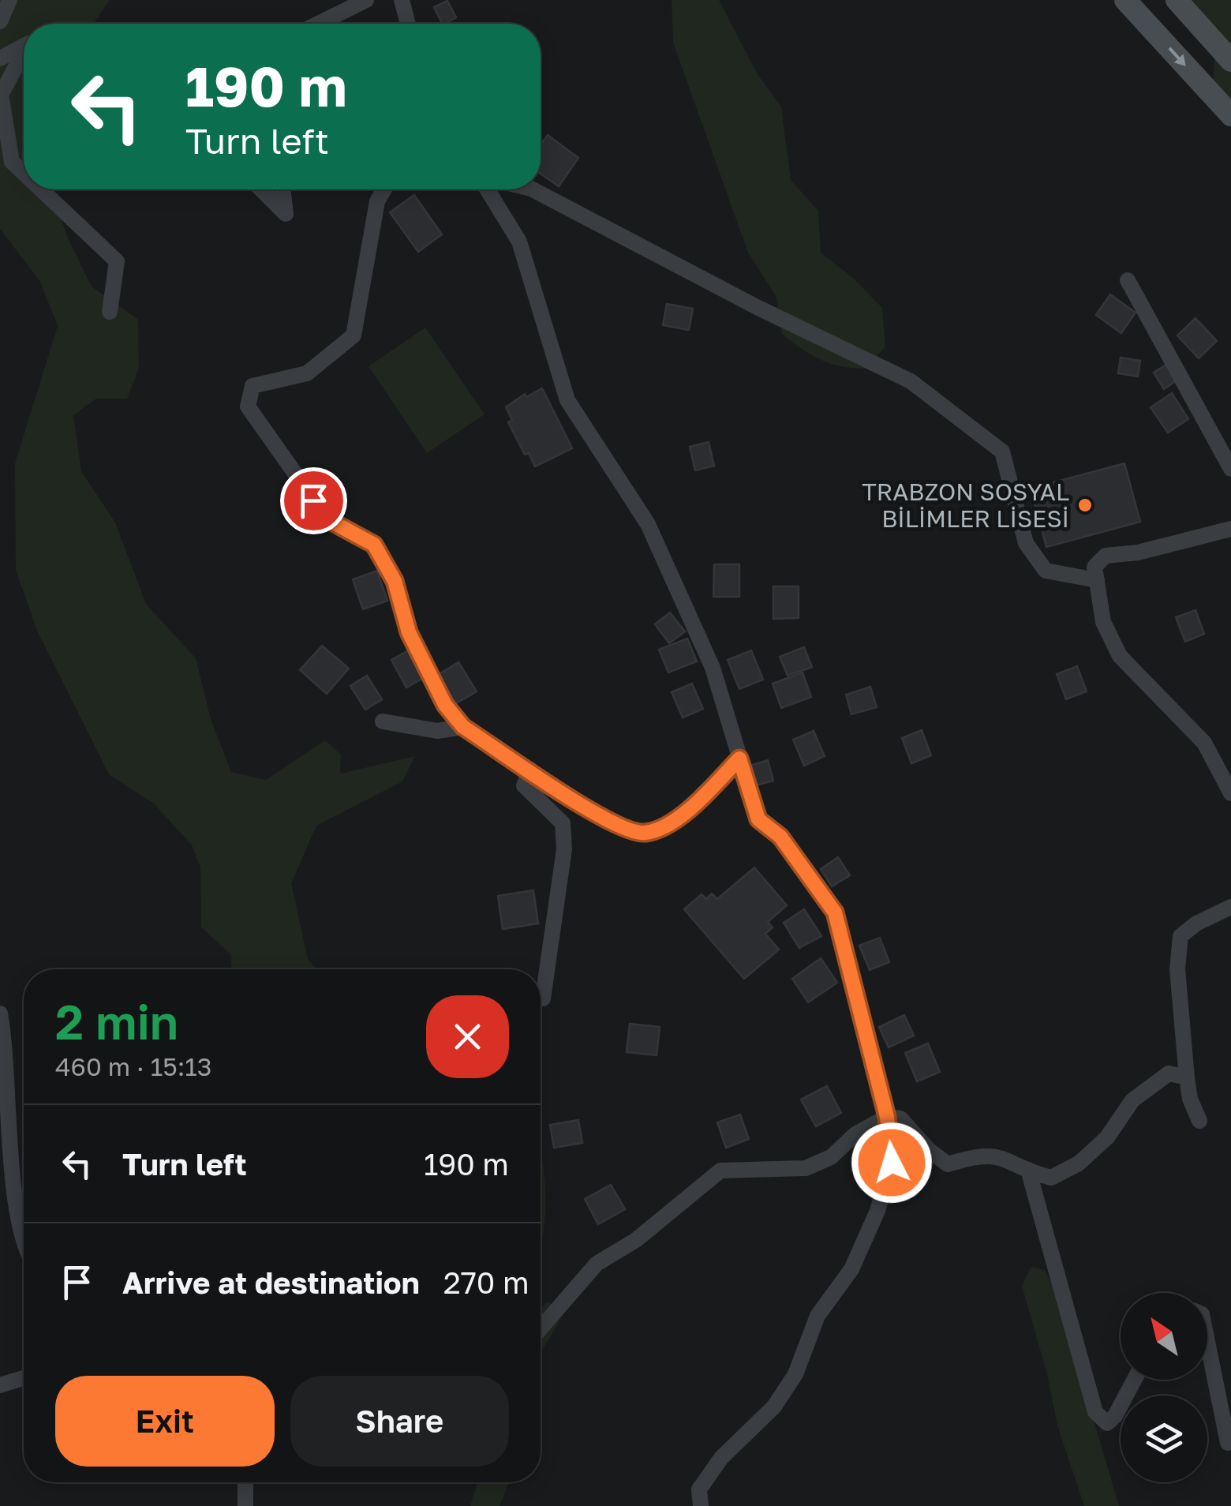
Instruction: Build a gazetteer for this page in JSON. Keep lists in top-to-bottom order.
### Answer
{
  "places": ["TRABZON SOSYAL BİLİMLER LİSESİ"],
  "north": "top left",
  "page": {
    "turn": ["190 m", "Turn left"],
    "heading": ["2 min", "460 m · 15:13"],
    "list": [
      {
        "name": "Turn left",
        "value": "190 m"
      },
      {
        "name": "Arrive at destination",
        "value": "270 m"
      }
    ],
    "buttons": ["Exit", "Share"]
  }
}
